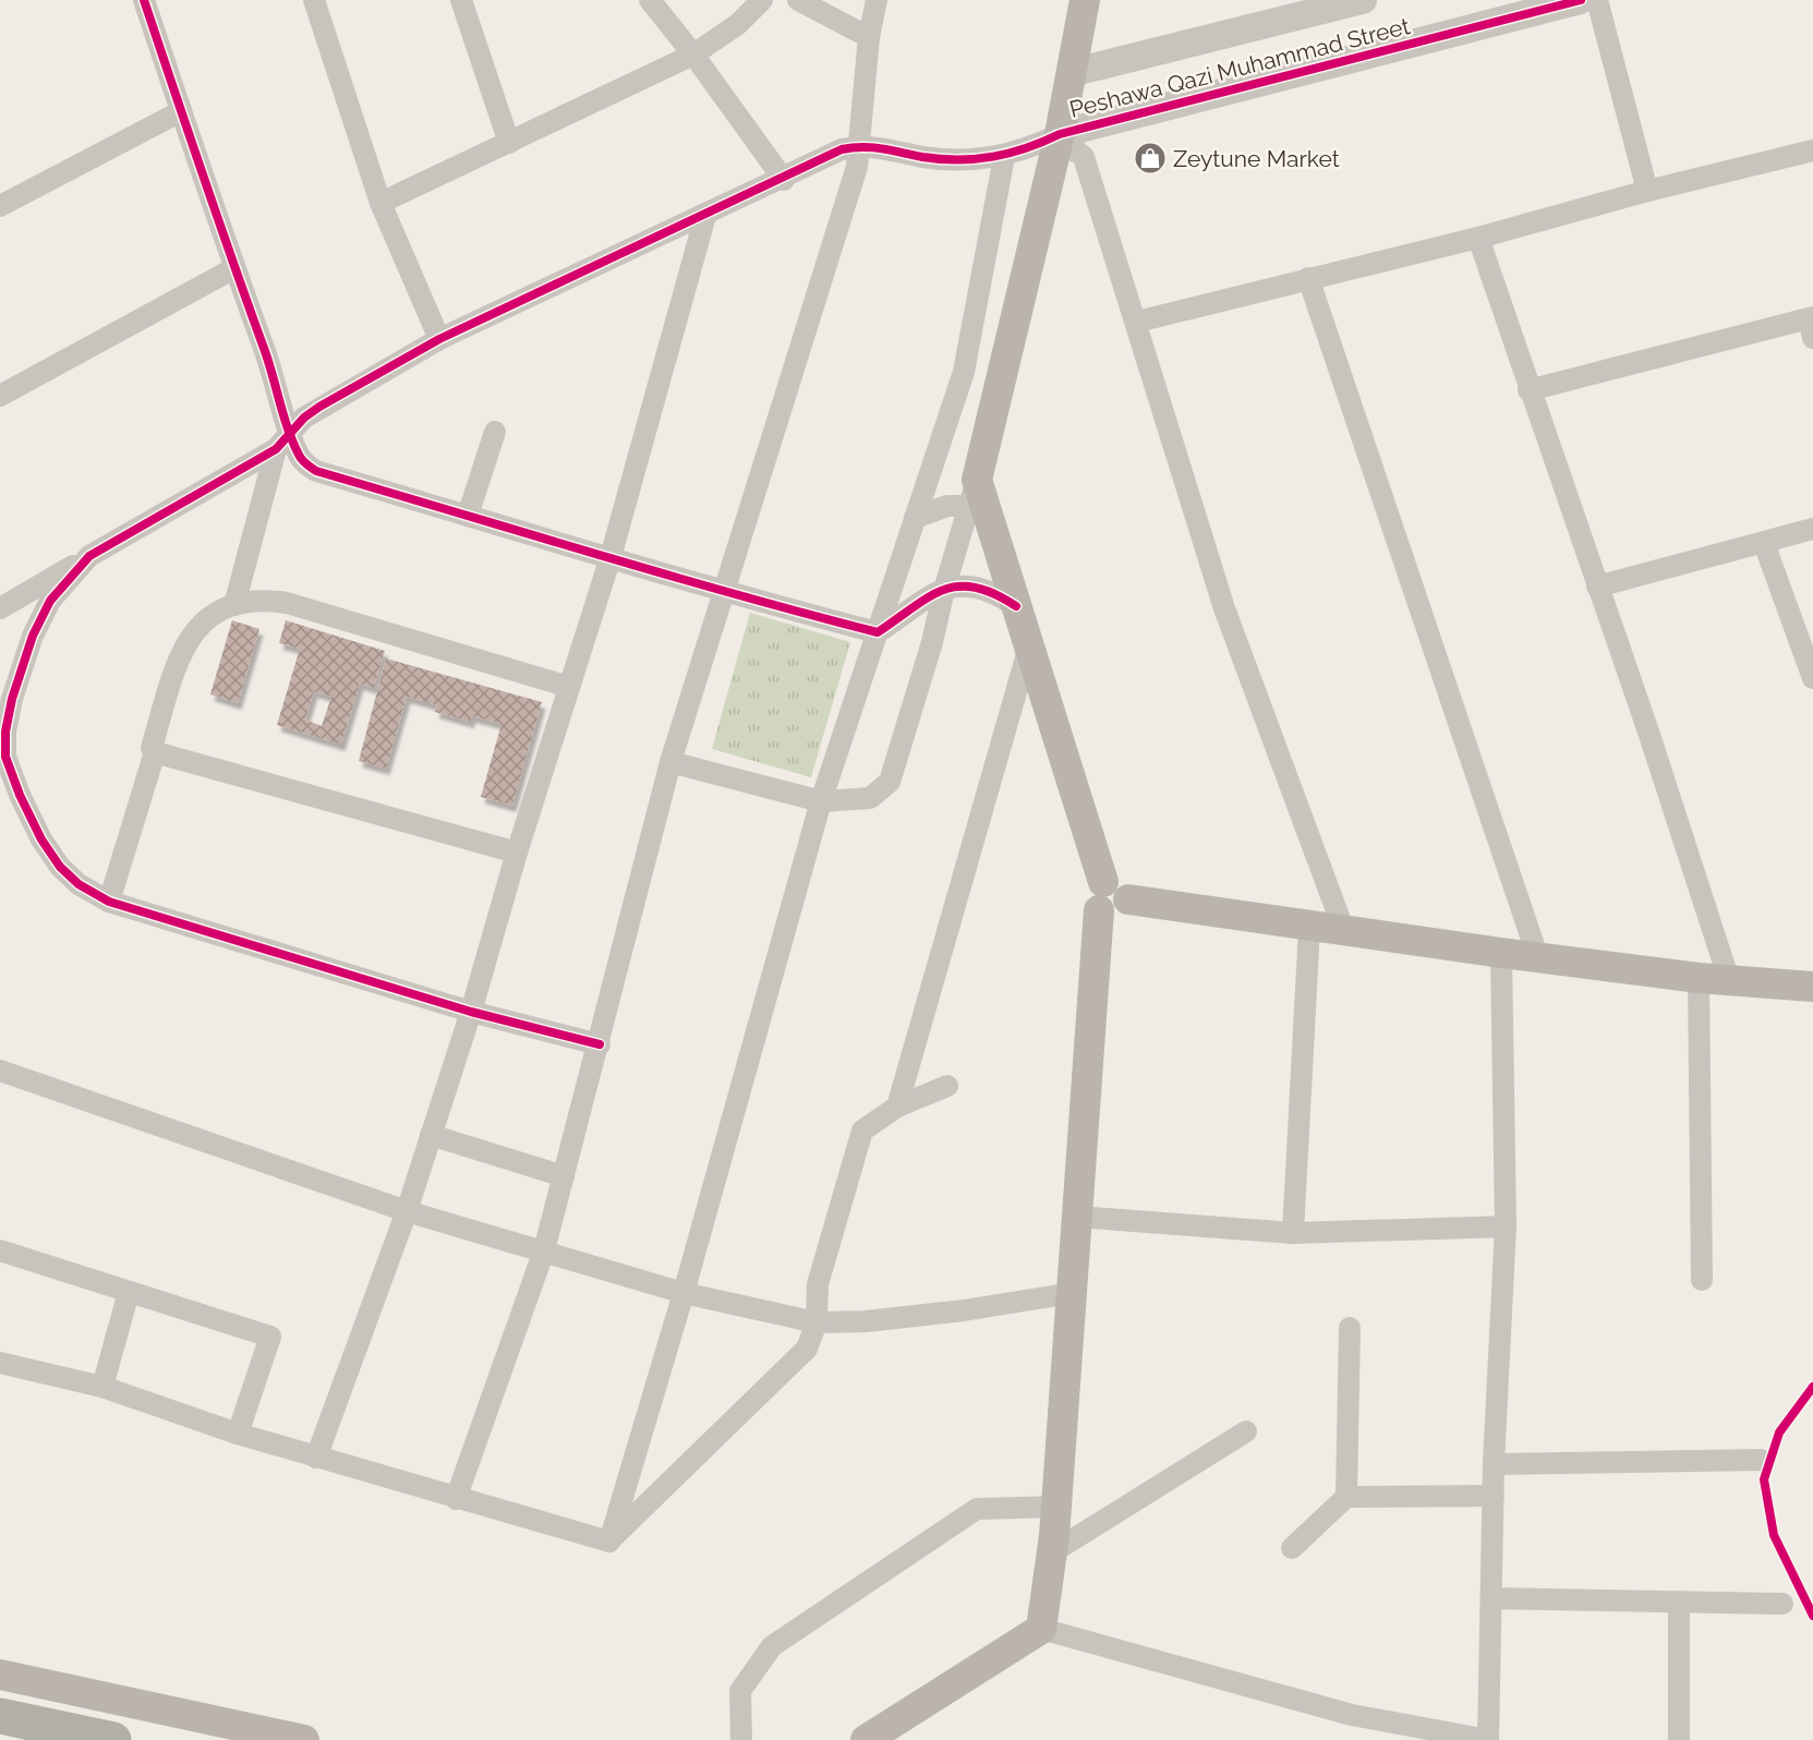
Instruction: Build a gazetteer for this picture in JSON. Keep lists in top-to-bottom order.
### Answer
{
  "streets": {
    "street": ["Peshawa Qazi Muhammad Street"]
  },
  "places": {
    "shop": ["Zeytune Market"]
  }
}
